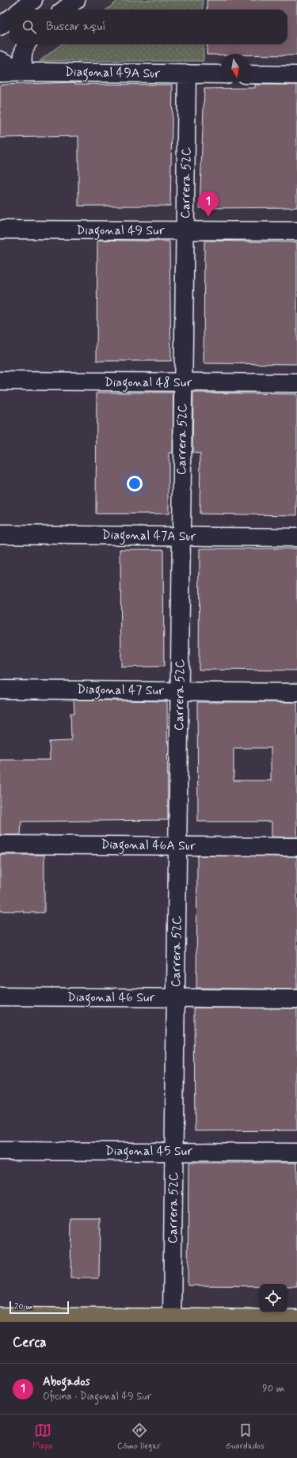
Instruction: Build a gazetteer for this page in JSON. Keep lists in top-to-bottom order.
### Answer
{
  "streets": {
    "street": [
      "Diagonal 49A Sur",
      "Carrera 52C",
      "Diagonal 49 Sur",
      "Diagonal 48 Sur",
      "Diagonal 47A Sur",
      "Diagonal 47 Sur",
      "Diagonal 46A Sur",
      "Diagonal 46 Sur",
      "Diagonal 45 Sur"
    ]
  },
  "crossings": [
    ["Diagonal 49A Sur", "Carrera 52C"],
    ["Carrera 52C", "Diagonal 49 Sur"],
    ["Carrera 52C", "Diagonal 48 Sur"],
    ["Carrera 52C", "Diagonal 47A Sur"],
    ["Carrera 52C", "Diagonal 47 Sur"],
    ["Carrera 52C", "Diagonal 46A Sur"],
    ["Carrera 52C", "Diagonal 46 Sur"],
    ["Carrera 52C", "Diagonal 45 Sur"]
  ],
  "scale_bar": "20 m",
  "north": "bottom",
  "page": {
    "search": "Buscar aquí",
    "pins": "1",
    "scale": "20 m",
    "heading": "Cerca",
    "list": [
      {
        "mark": "1",
        "name": "Abogados",
        "note": "Oficina · Diagonal 49 Sur",
        "value": "90 m"
      }
    ],
    "nav": ["Mapa", "Cómo llegar", "Guardados"]
  }
}
